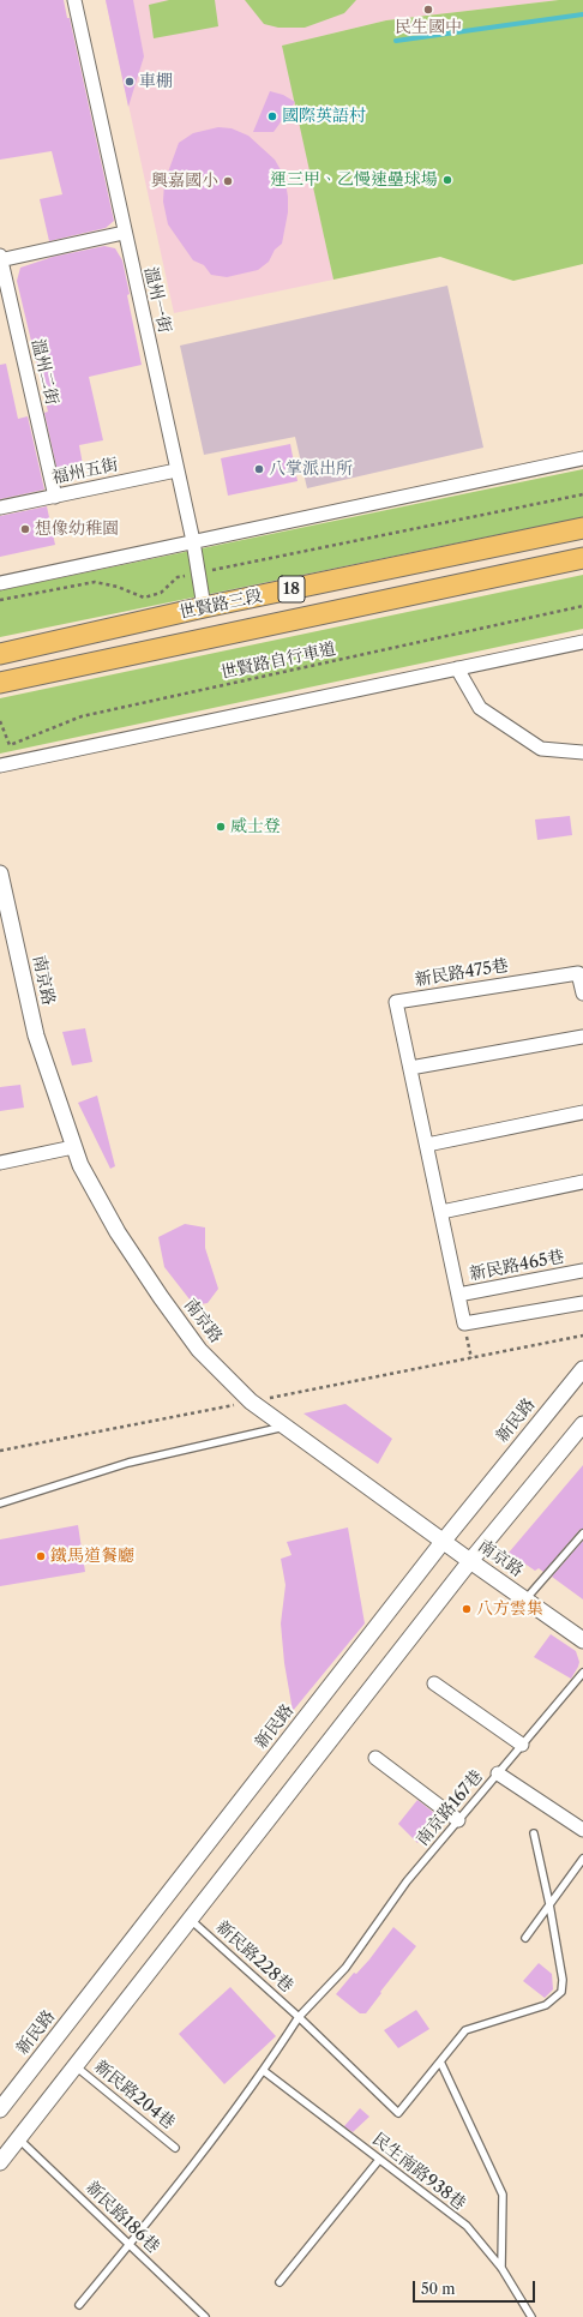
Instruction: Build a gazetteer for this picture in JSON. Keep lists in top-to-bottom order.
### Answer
{
  "streets": {
    "main road": ["18", "世賢路三段"],
    "street": [
      "溫州一街",
      "溫州二街",
      "福州五街",
      "新民路475巷",
      "南京路",
      "新民路465巷",
      "新民路"
    ],
    "lane": [
      "南京路167巷",
      "新民路228巷",
      "新民路204巷",
      "民生南路938巷",
      "新民路186巷"
    ],
    "path": ["世賢路自行車道"]
  },
  "crossings": [
    ["溫州一街", "福州五街"],
    ["溫州一街", "世賢路三段"],
    ["溫州二街", "福州五街"],
    ["新民路475巷", "新民路465巷"],
    ["南京路", "新民路"],
    ["南京路167巷", "新民路228巷"],
    ["新民路228巷", "民生南路938巷"],
    ["新民路228巷", "新民路186巷"]
  ],
  "places": [
    "民生國中",
    "車棚",
    "國際英語村",
    "運三甲、乙慢速壘球場",
    "興嘉國小",
    "八掌派出所",
    "想像幼稚園",
    "威士登",
    "鐵馬道餐廳",
    "八方雲集"
  ],
  "scale_bar": "50 m"
}
